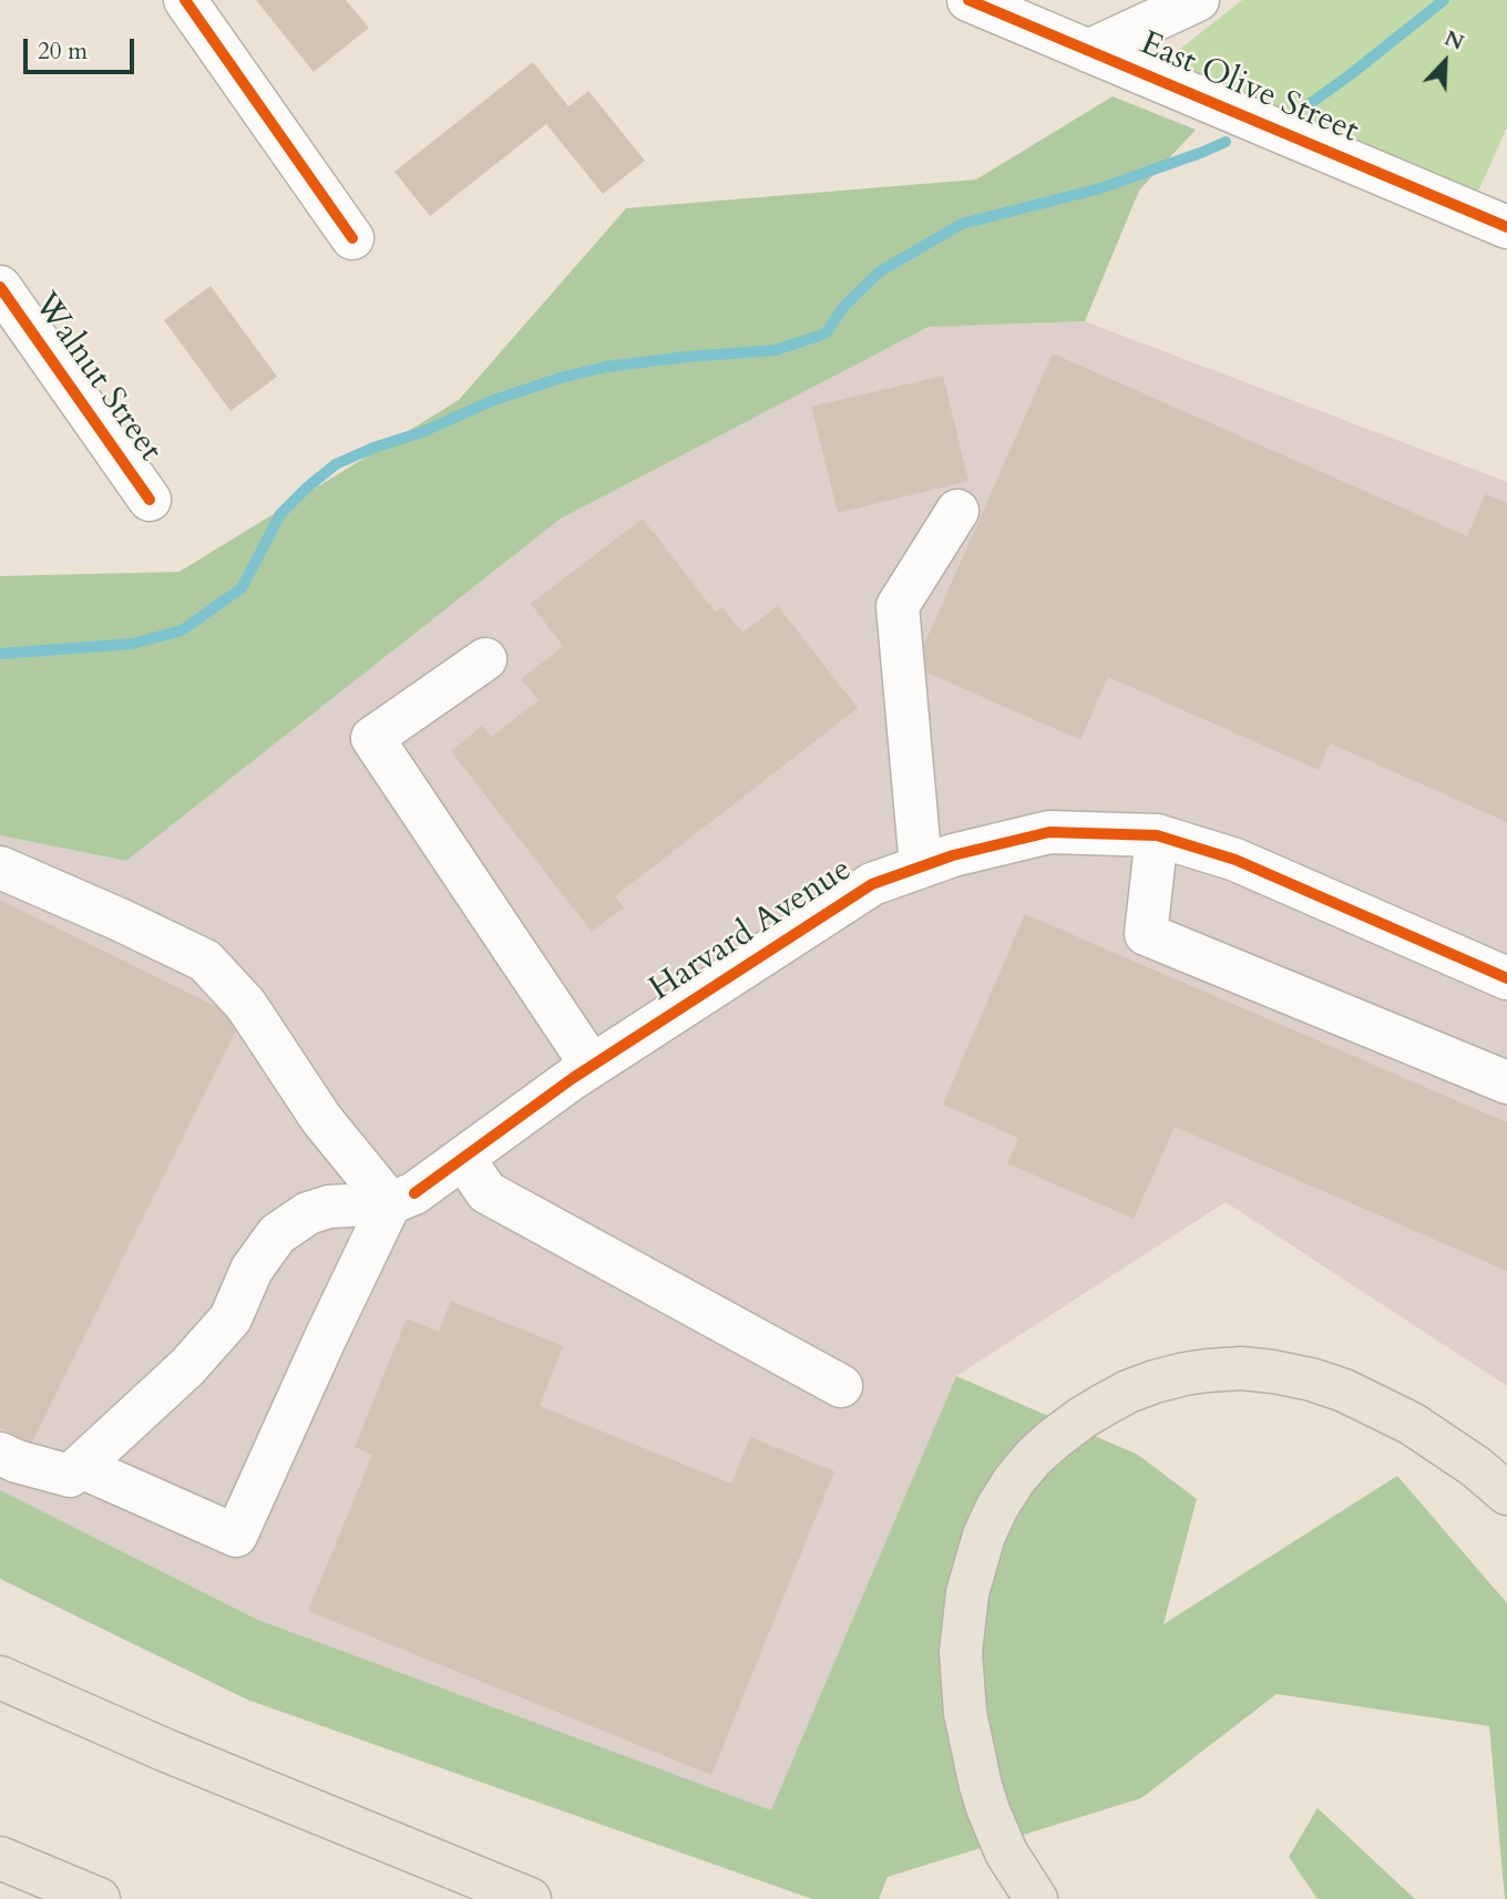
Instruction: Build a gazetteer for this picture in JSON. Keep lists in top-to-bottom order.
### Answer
{
  "streets": {
    "street": ["East Olive Street", "Walnut Street", "Harvard Avenue"]
  },
  "scale_bar": "20 m",
  "north": "top right"
}
